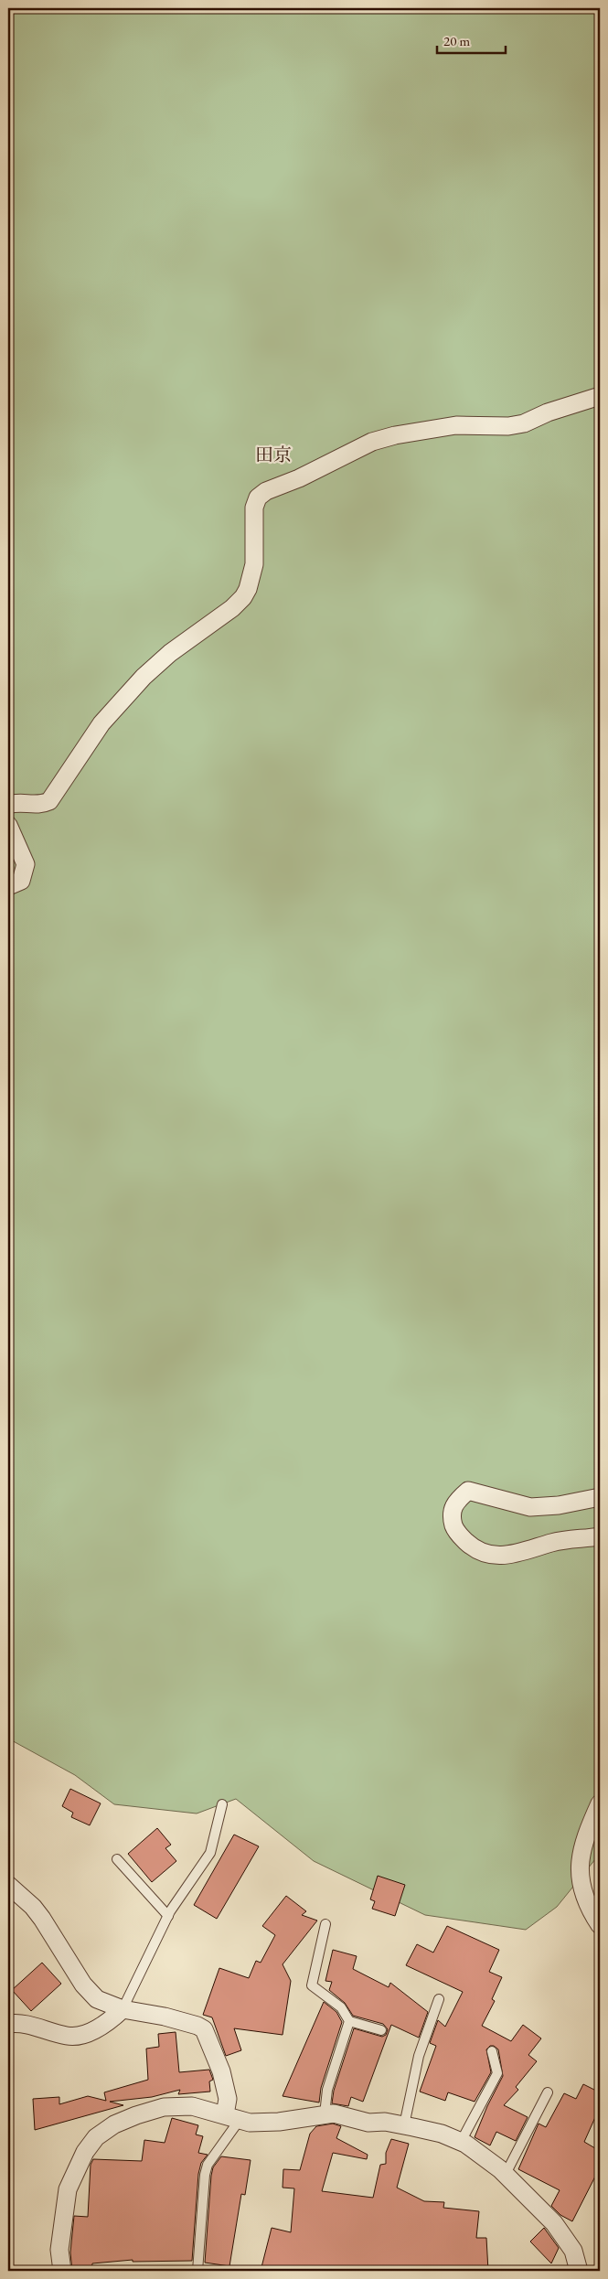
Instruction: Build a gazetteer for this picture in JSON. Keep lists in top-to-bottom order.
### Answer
{
  "districts": ["田京"],
  "scale_bar": "20 m"
}
